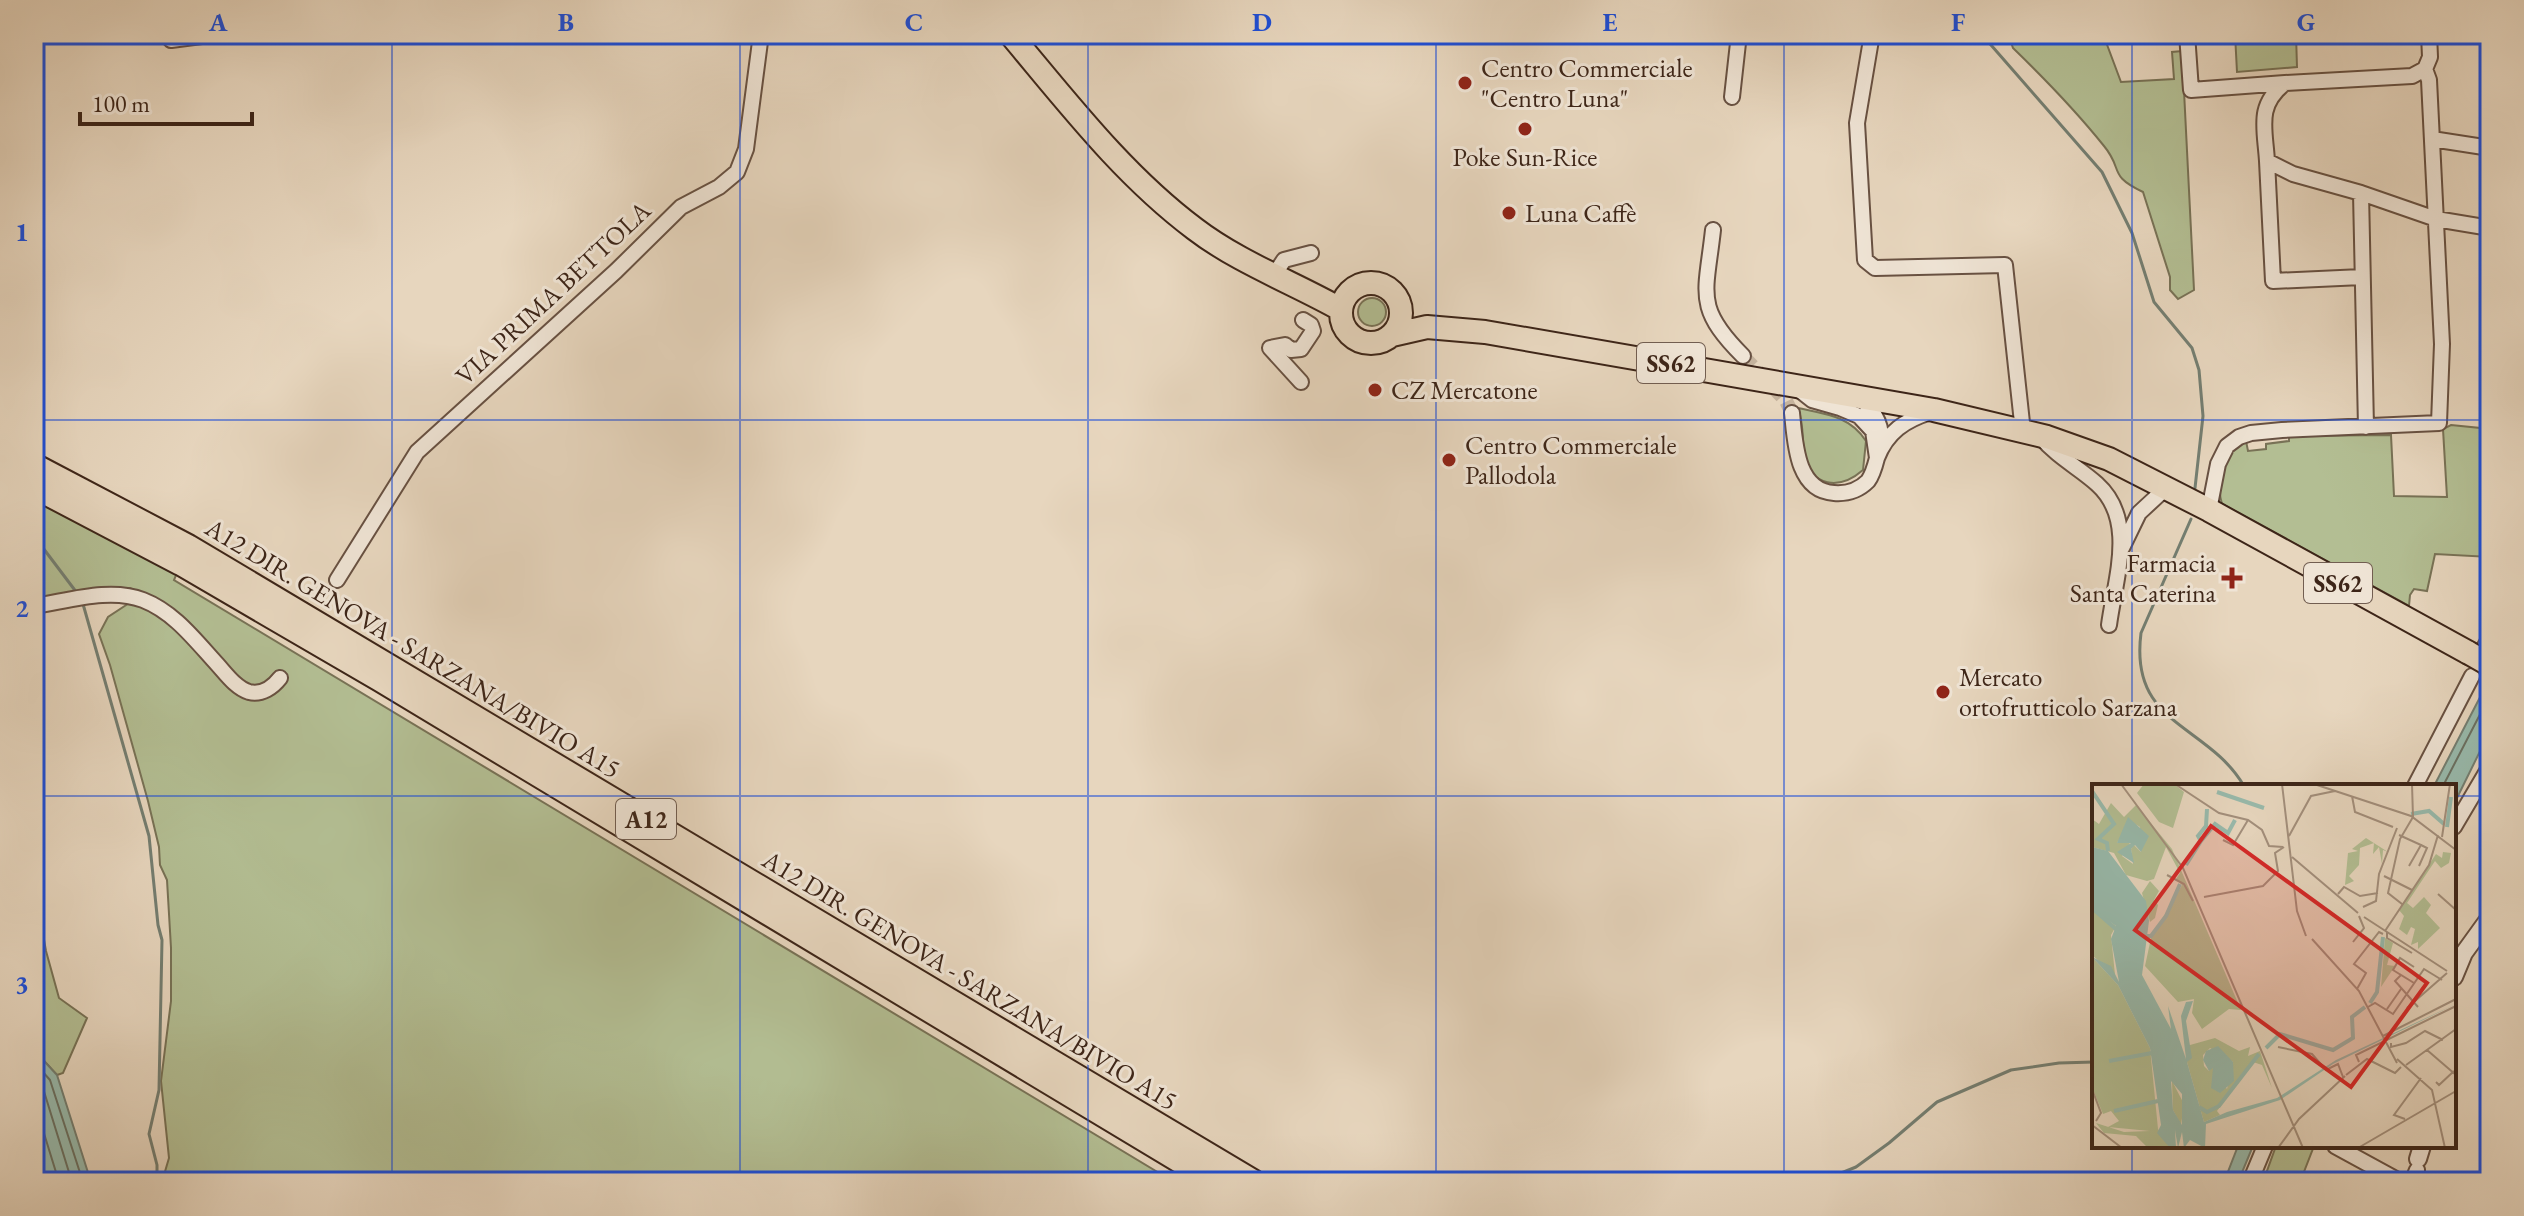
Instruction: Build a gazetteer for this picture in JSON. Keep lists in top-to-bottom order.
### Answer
{
  "streets": {
    "highway": ["A12 DIR. GENOVA - SARZANA/BIVIO A15", "A12"],
    "main road": ["SS62"],
    "street": ["VIA PRIMA BETTOLA"]
  },
  "places": {
    "other": [
      "Centro Commerciale \"Centro Luna\"",
      "Poke Sun-Rice",
      "Luna Caffè",
      "CZ Mercatone",
      "Centro Commerciale Pallodola",
      "Mercato ortofrutticolo Sarzana"
    ],
    "health": ["Farmacia Santa Caterina"]
  },
  "scale_bar": "100 m",
  "grid": {
    "columns": [
      "A",
      "B",
      "C",
      "D",
      "E",
      "F",
      "G"
    ],
    "rows": ["1", "2", "3"]
  }
}
